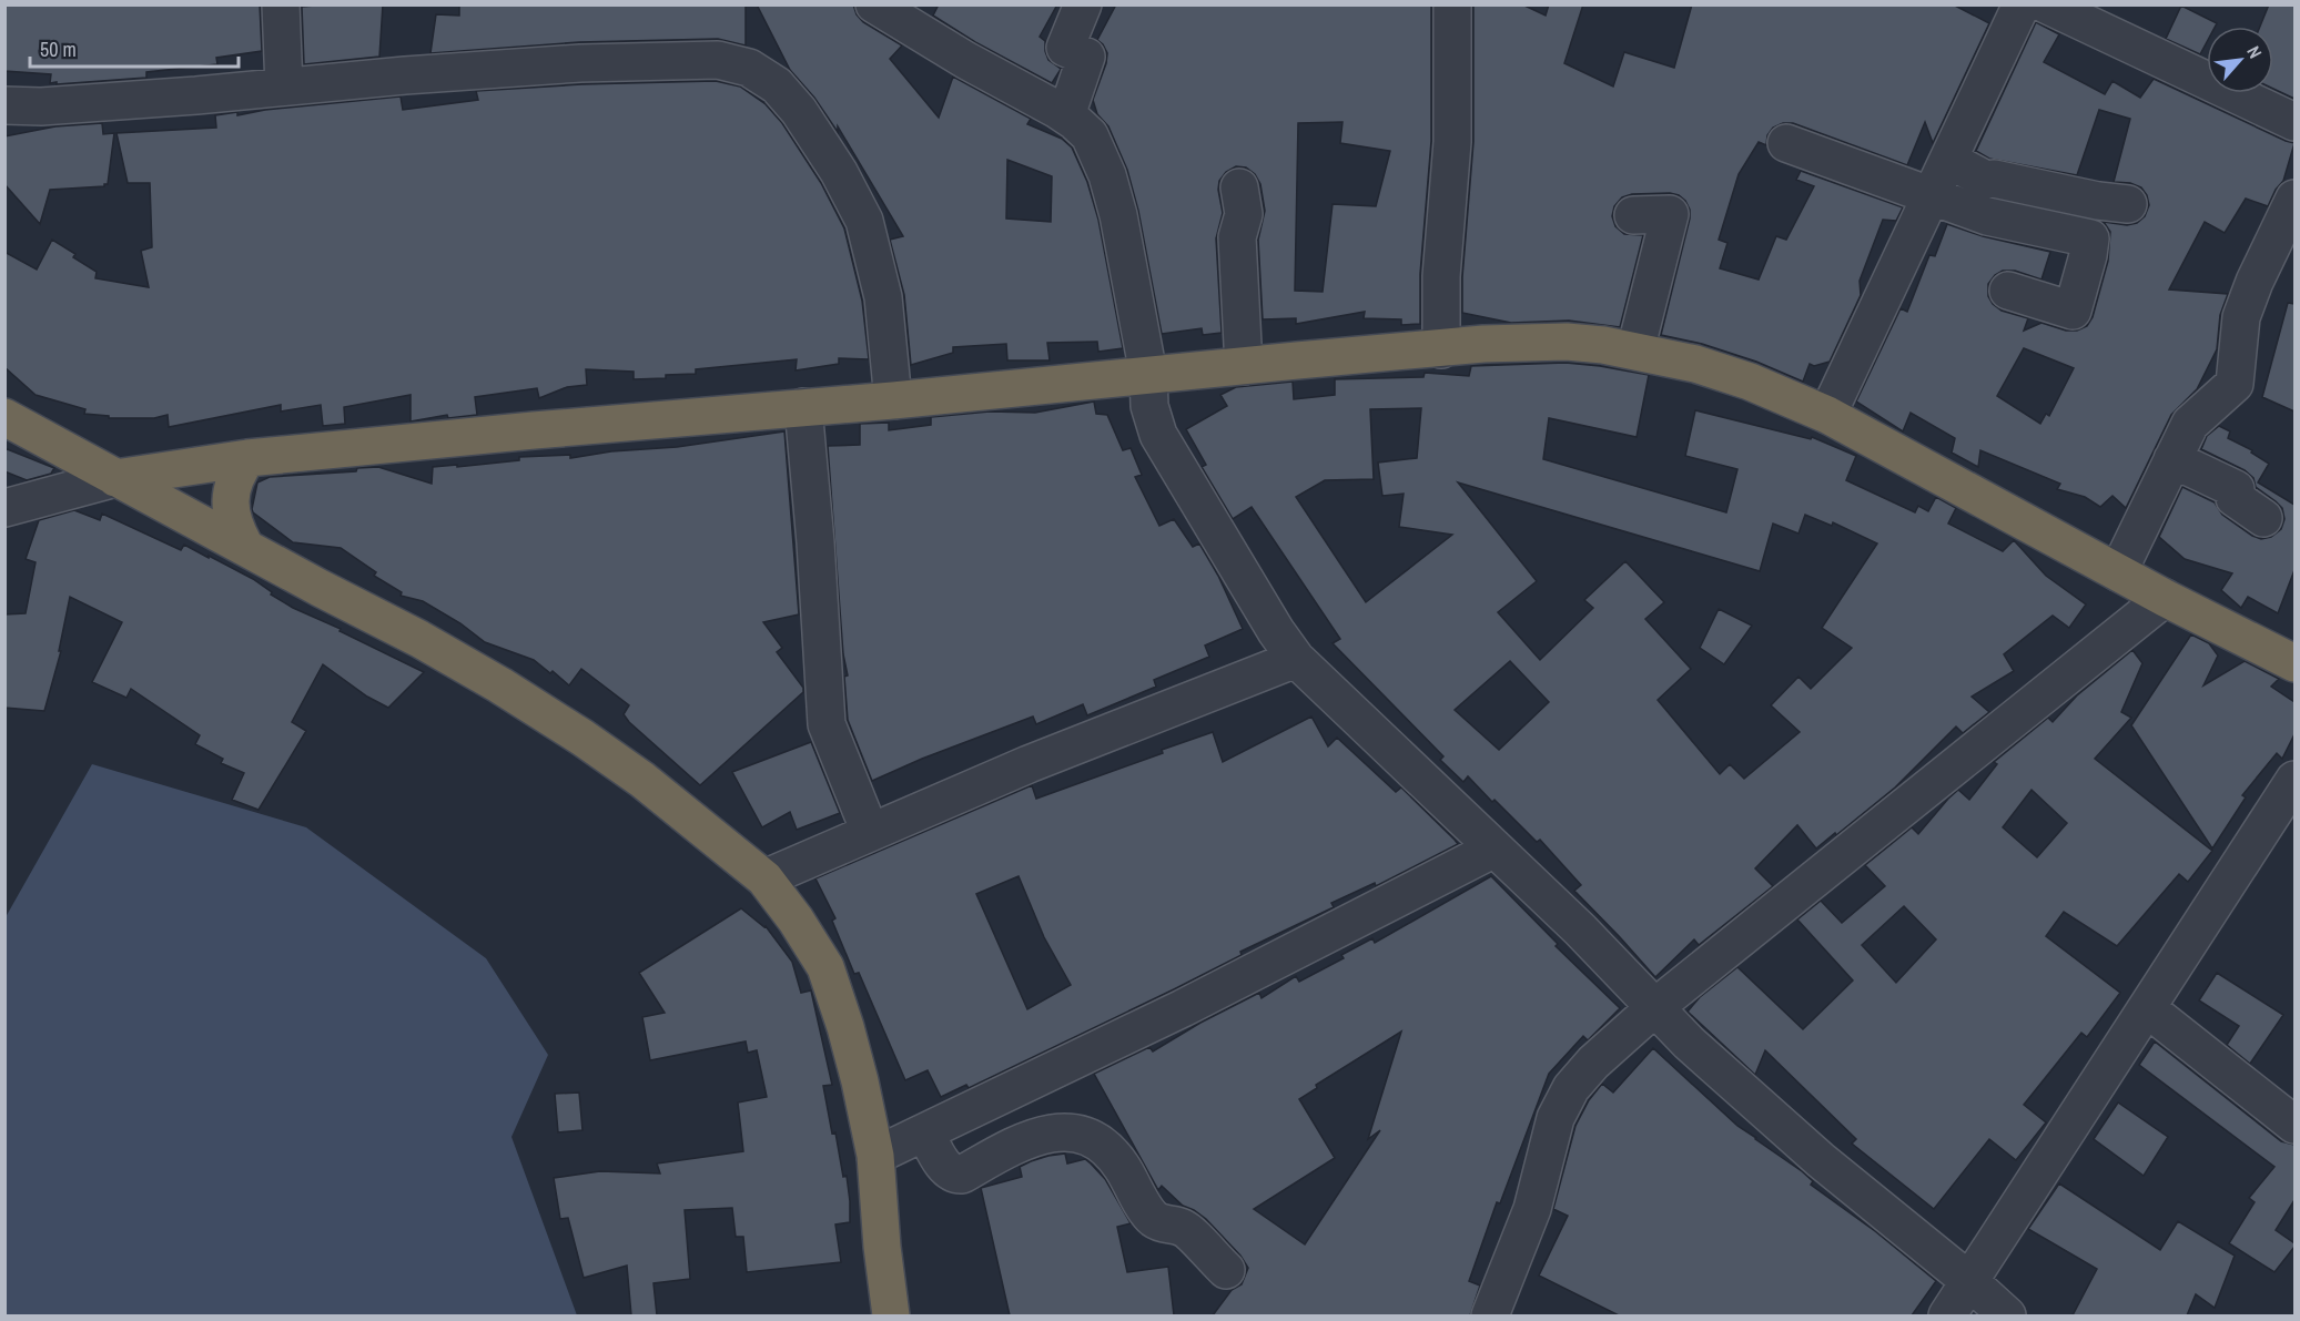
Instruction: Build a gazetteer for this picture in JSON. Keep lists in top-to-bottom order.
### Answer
{
  "scale_bar": "50 m",
  "north": "top right"
}
